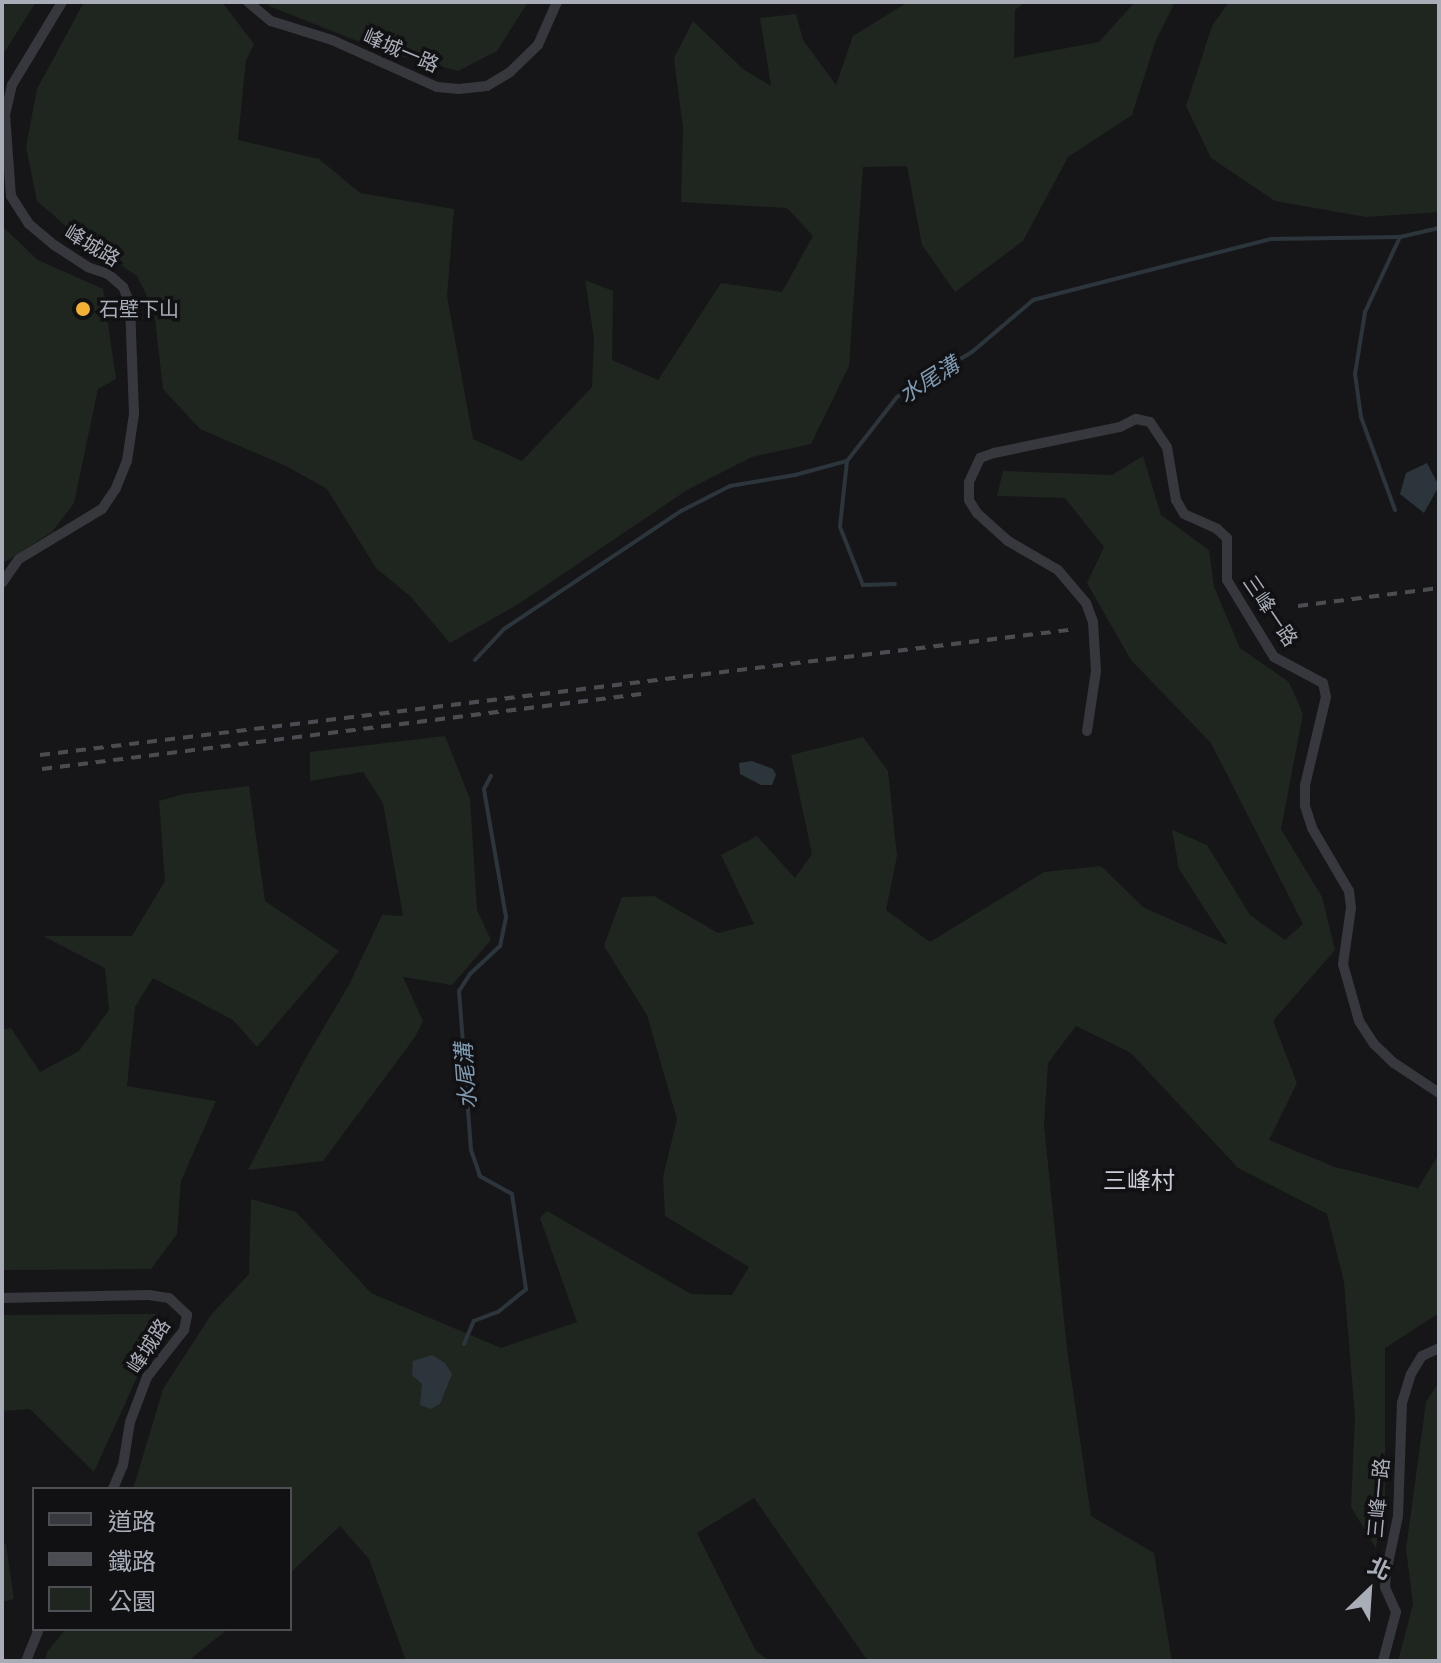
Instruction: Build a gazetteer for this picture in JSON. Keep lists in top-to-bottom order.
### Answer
{
  "streets": {
    "street": ["峰城一路", "峰城路", "三峰一路"]
  },
  "districts": ["三峰村"],
  "water": ["水尾溝"],
  "places": ["石壁下山"],
  "legend": ["道路", "鐵路", "公園"],
  "north": "top right"
}
